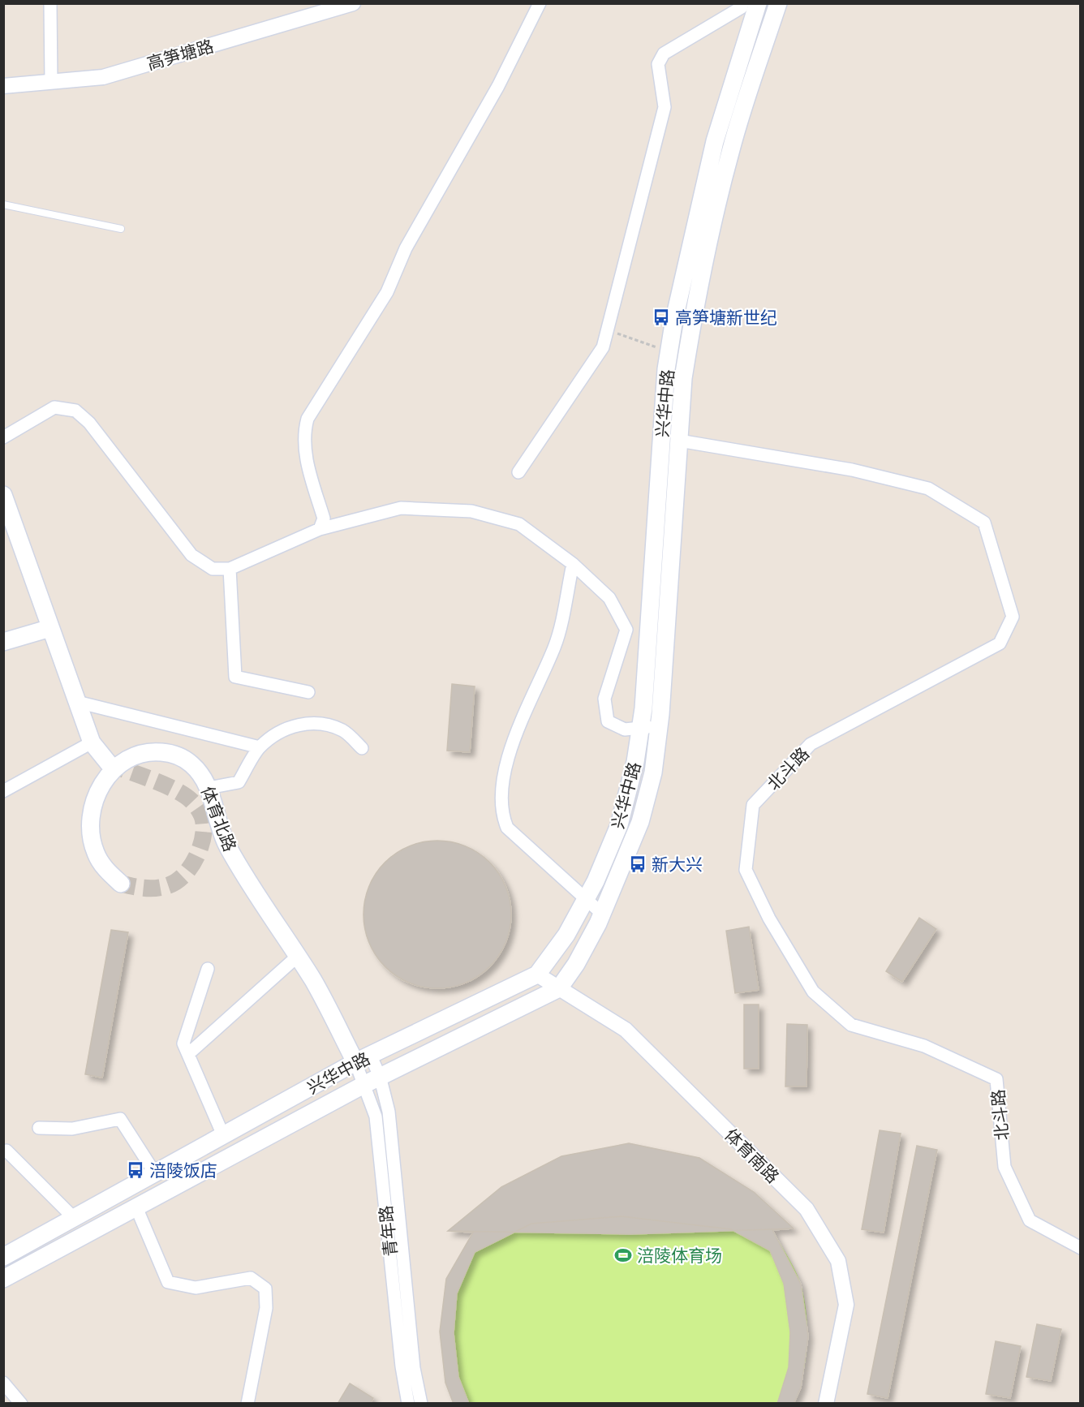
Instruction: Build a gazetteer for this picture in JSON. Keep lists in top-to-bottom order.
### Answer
{
  "streets": {
    "main road": ["兴华中路", "体育北路"],
    "street": [
      "高笋塘路",
      "北斗路",
      "体育南路",
      "青年路"
    ]
  },
  "crossings": [
    ["兴华中路", "体育北路"],
    ["兴华中路", "体育南路"],
    ["兴华中路", "青年路"],
    ["体育北路", "青年路"]
  ],
  "places": {
    "bus stop": ["高笋塘新世纪", "新大兴", "涪陵饭店"],
    "sports": ["涪陵体育场"]
  }
}
